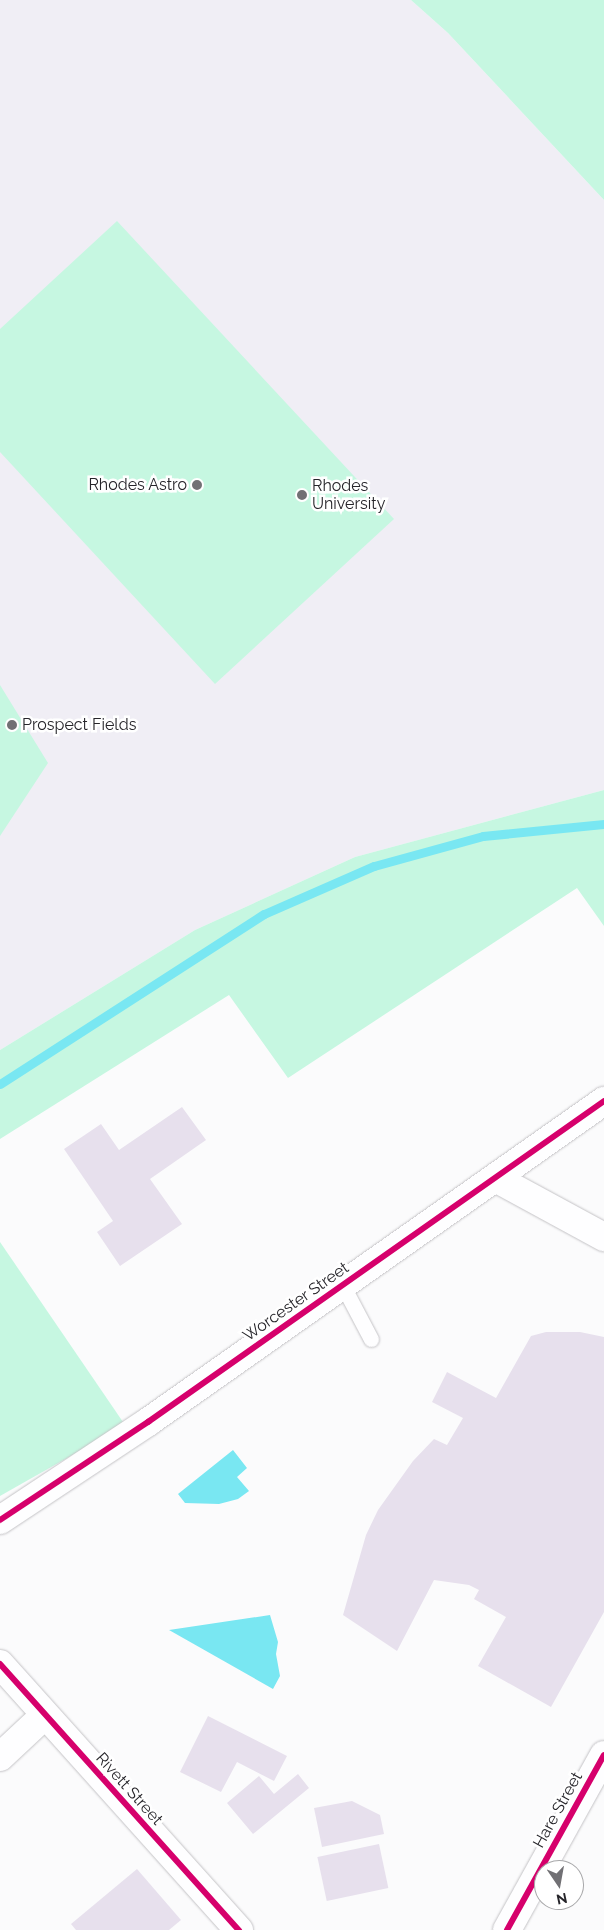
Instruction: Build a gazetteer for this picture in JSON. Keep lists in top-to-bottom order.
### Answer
{
  "streets": {
    "street": ["Worcester Street", "Rivett Street", "Hare Street"]
  },
  "places": ["Rhodes Astro", "Rhodes University", "Prospect Fields"],
  "north": "bottom"
}
